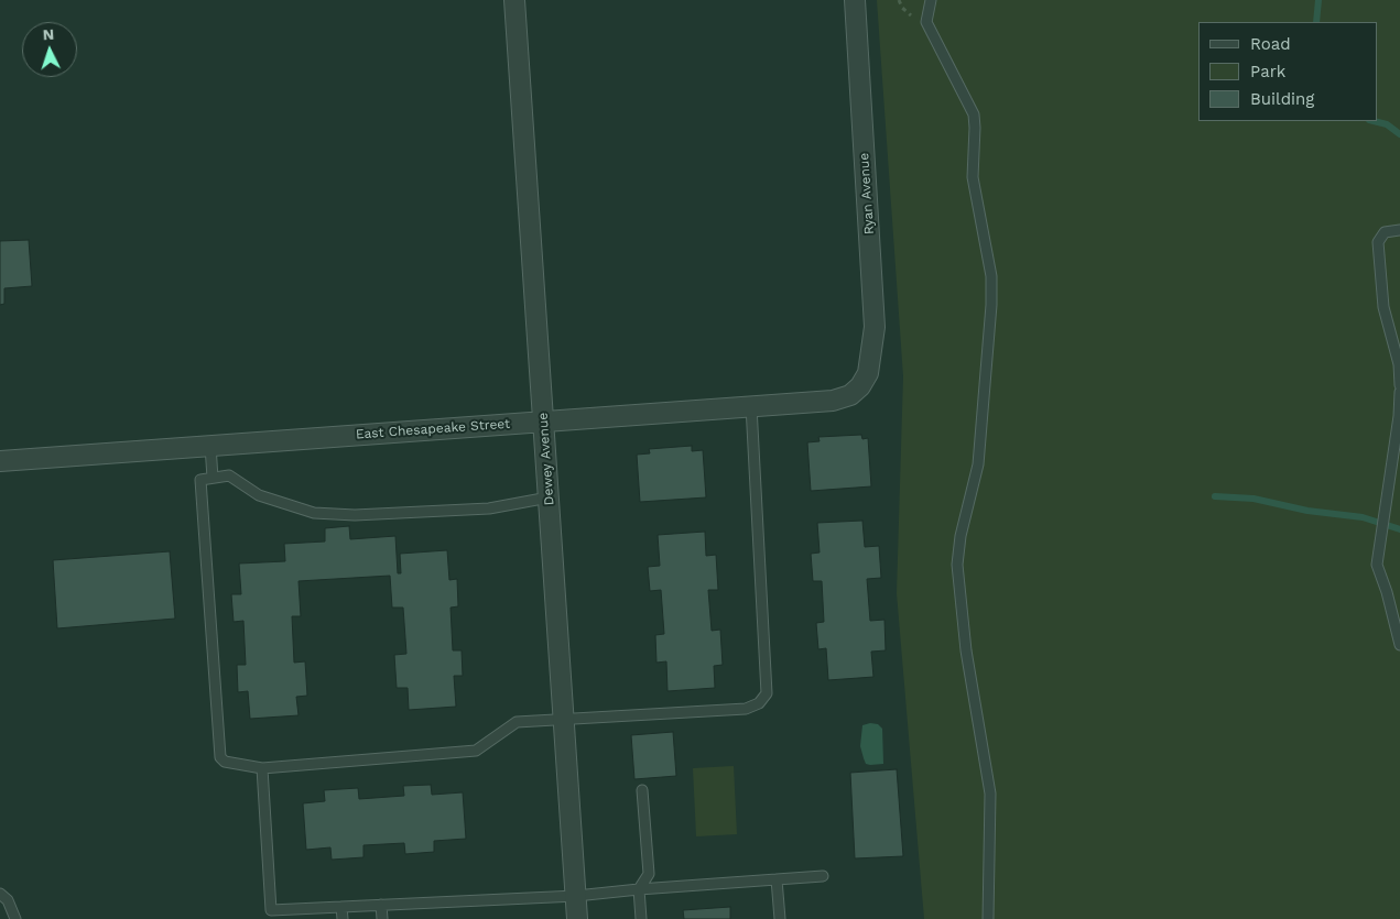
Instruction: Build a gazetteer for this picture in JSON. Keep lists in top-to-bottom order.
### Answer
{
  "streets": {
    "street": ["Ryan Avenue", "East Chesapeake Street", "Dewey Avenue"]
  },
  "crossings": [
    ["Ryan Avenue", "East Chesapeake Street"],
    ["East Chesapeake Street", "Dewey Avenue"]
  ],
  "legend": ["Road", "Park", "Building"],
  "north": "top"
}
